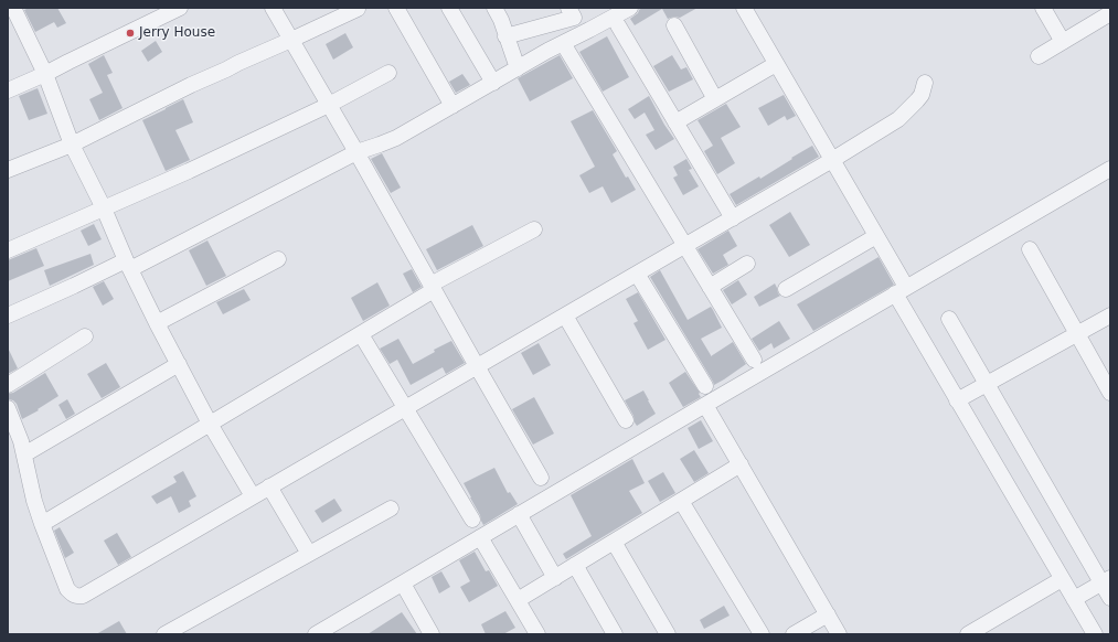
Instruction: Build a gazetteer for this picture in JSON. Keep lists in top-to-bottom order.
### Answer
{
  "places": ["Jerry House"]
}
